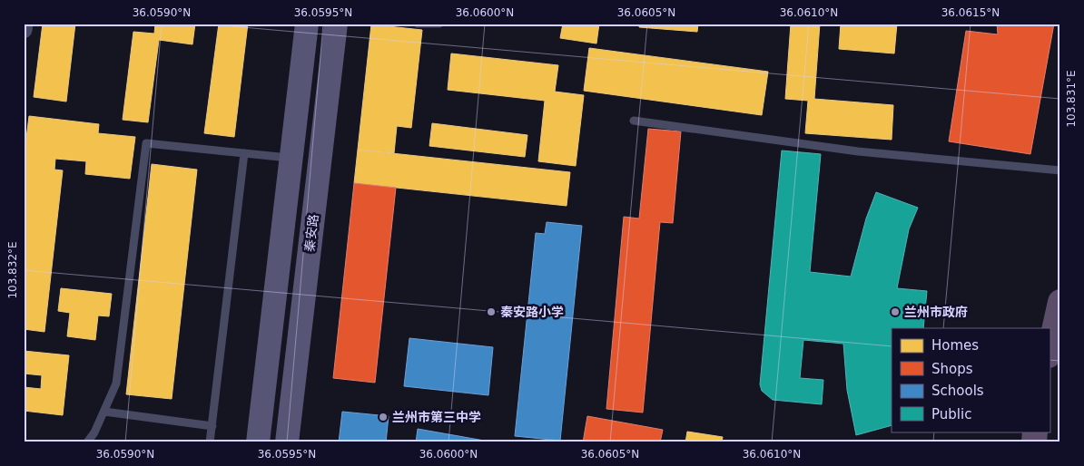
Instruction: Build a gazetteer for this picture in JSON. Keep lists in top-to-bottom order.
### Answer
{
  "streets": {
    "main road": ["秦安路"]
  },
  "places": ["秦安路小学", "兰州市政府", "兰州市第三中学"],
  "legend": [
    "Homes",
    "Shops",
    "Schools",
    "Public"
  ],
  "coordinates": [
    "36.0590°N",
    "36.0595°N",
    "36.0600°N",
    "36.0605°N",
    "36.0610°N",
    "36.0615°N",
    "103.831°E",
    "103.832°E"
  ]
}
